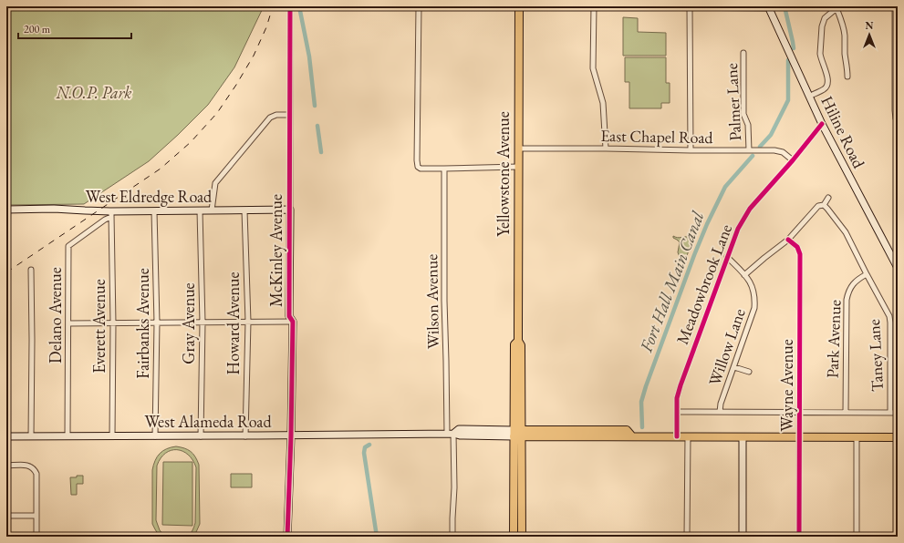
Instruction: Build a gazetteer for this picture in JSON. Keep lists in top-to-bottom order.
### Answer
{
  "streets": {
    "main road": ["Yellowstone Avenue"],
    "street": [
      "Palmer Lane",
      "Hiline Road",
      "East Chapel Road",
      "West Eldredge Road",
      "McKinley Avenue",
      "Meadowbrook Lane",
      "Wilson Avenue",
      "Delano Avenue",
      "Fairbanks Avenue",
      "Gray Avenue",
      "Howard Avenue",
      "Everett Avenue",
      "Park Avenue",
      "Willow Lane",
      "Taney Lane",
      "Wayne Avenue",
      "West Alameda Road"
    ]
  },
  "crossings": [
    ["Palmer Lane", "East Chapel Road"],
    ["Hiline Road", "Meadowbrook Lane"],
    ["East Chapel Road", "Yellowstone Avenue"],
    ["East Chapel Road", "Meadowbrook Lane"],
    ["Yellowstone Avenue", "West Alameda Road"],
    ["West Eldredge Road", "McKinley Avenue"],
    ["West Eldredge Road", "Delano Avenue"],
    ["West Eldredge Road", "Fairbanks Avenue"],
    ["West Eldredge Road", "Gray Avenue"],
    ["West Eldredge Road", "Howard Avenue"],
    ["West Eldredge Road", "Everett Avenue"],
    ["McKinley Avenue", "West Alameda Road"],
    ["Meadowbrook Lane", "Willow Lane"],
    ["Wilson Avenue", "West Alameda Road"],
    ["Delano Avenue", "Everett Avenue"],
    ["Delano Avenue", "West Alameda Road"],
    ["Fairbanks Avenue", "West Alameda Road"],
    ["Gray Avenue", "West Alameda Road"],
    ["Howard Avenue", "West Alameda Road"],
    ["Everett Avenue", "West Alameda Road"],
    ["Park Avenue", "Taney Lane"]
  ],
  "water": ["Fort Hall Main Canal"],
  "parks": ["N.O.P. Park"],
  "scale_bar": "200 m",
  "north": "top"
}
